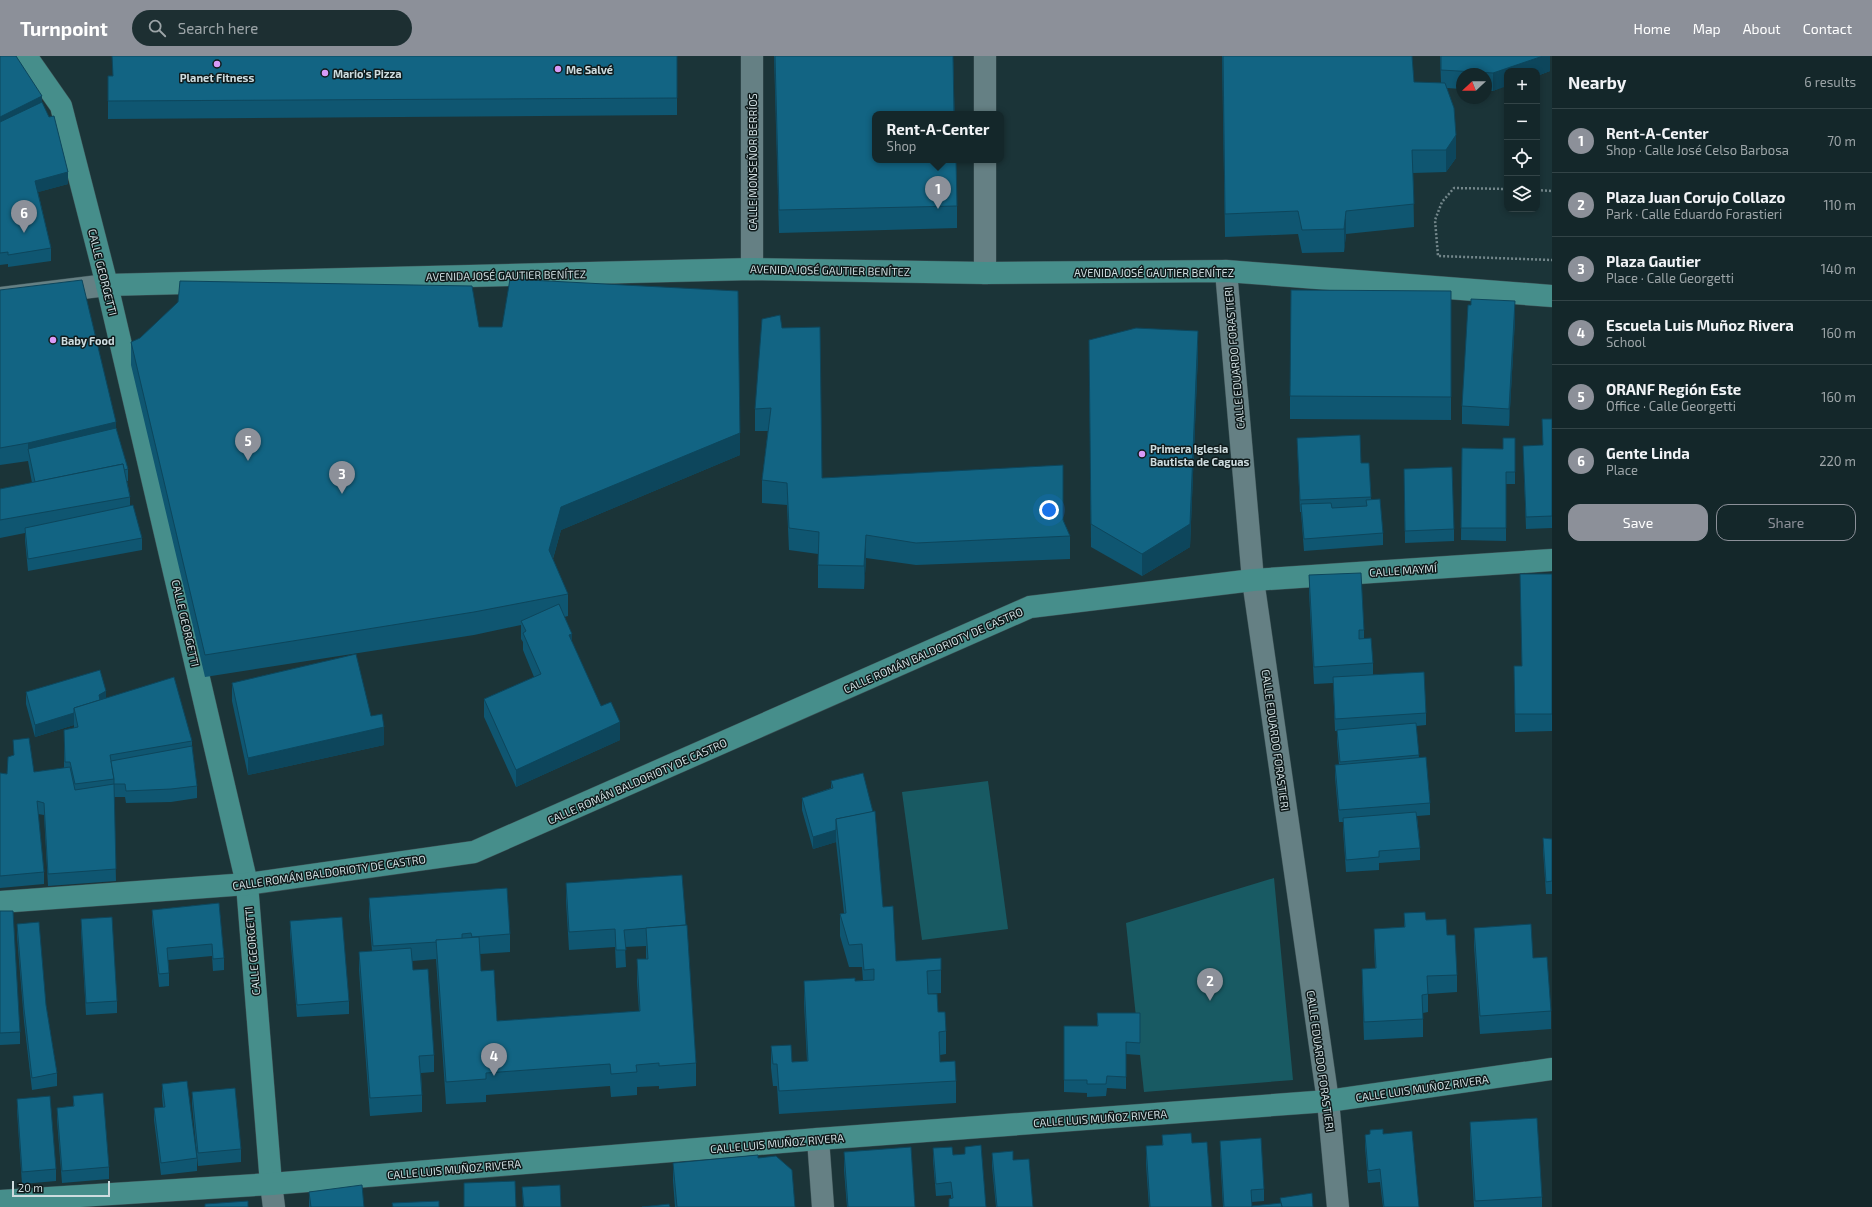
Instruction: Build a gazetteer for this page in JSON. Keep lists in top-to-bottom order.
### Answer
{
  "streets": {
    "main road": [
      "AVENIDA JOSÉ GAUTIER BENÍTEZ",
      "CALLE GEORGETTI",
      "CALLE MAYMÍ",
      "CALLE ROMÁN BALDORIOTY DE CASTRO",
      "CALLE LUIS MUÑOZ RIVERA"
    ],
    "street": ["CALLE MONSEÑOR BERRÍOS", "CALLE EDUARDO FORASTIERI"]
  },
  "crossings": [
    ["CALLE MONSEÑOR BERRÍOS", "AVENIDA JOSÉ GAUTIER BENÍTEZ"],
    ["AVENIDA JOSÉ GAUTIER BENÍTEZ", "CALLE GEORGETTI"],
    ["AVENIDA JOSÉ GAUTIER BENÍTEZ", "CALLE EDUARDO FORASTIERI"],
    ["CALLE GEORGETTI", "CALLE ROMÁN BALDORIOTY DE CASTRO"],
    ["CALLE GEORGETTI", "CALLE LUIS MUÑOZ RIVERA"],
    ["CALLE EDUARDO FORASTIERI", "CALLE MAYMÍ"],
    ["CALLE EDUARDO FORASTIERI", "CALLE ROMÁN BALDORIOTY DE CASTRO"],
    ["CALLE EDUARDO FORASTIERI", "CALLE LUIS MUÑOZ RIVERA"],
    ["CALLE MAYMÍ", "CALLE ROMÁN BALDORIOTY DE CASTRO"]
  ],
  "places": [
    "Planet Fitness",
    "Me Salvé",
    "Mario's Pizza",
    "Baby Food",
    "Primera Iglesia Bautista de Caguas"
  ],
  "scale_bar": "20 m",
  "north": "left",
  "page": {
    "header": "Turnpoint",
    "search": "Search here",
    "nav": [
      "Home",
      "Map",
      "About",
      "Contact"
    ],
    "heading": ["Nearby", "6 results"],
    "map_buttons": ["+", "−"],
    "list": [
      {
        "mark": "1",
        "name": "Rent-A-Center",
        "note": "Shop · Calle José Celso Barbosa",
        "value": "70 m"
      },
      {
        "mark": "2",
        "name": "Plaza Juan Corujo Collazo",
        "note": "Park · Calle Eduardo Forastieri",
        "value": "110 m"
      },
      {
        "mark": "3",
        "name": "Plaza Gautier",
        "note": "Place · Calle Georgetti",
        "value": "140 m"
      },
      {
        "mark": "4",
        "name": "Escuela Luis Muñoz Rivera",
        "note": "School",
        "value": "160 m"
      },
      {
        "mark": "5",
        "name": "ORANF Región Este",
        "note": "Office · Calle Georgetti",
        "value": "160 m"
      },
      {
        "mark": "6",
        "name": "Gente Linda",
        "note": "Place",
        "value": "220 m"
      }
    ],
    "popup": ["Rent-A-Center", "Shop"],
    "pins": [
      "1",
      "6",
      "5",
      "3",
      "2",
      "4"
    ],
    "buttons": ["Save", "Share"],
    "scale": "20 m"
  }
}
